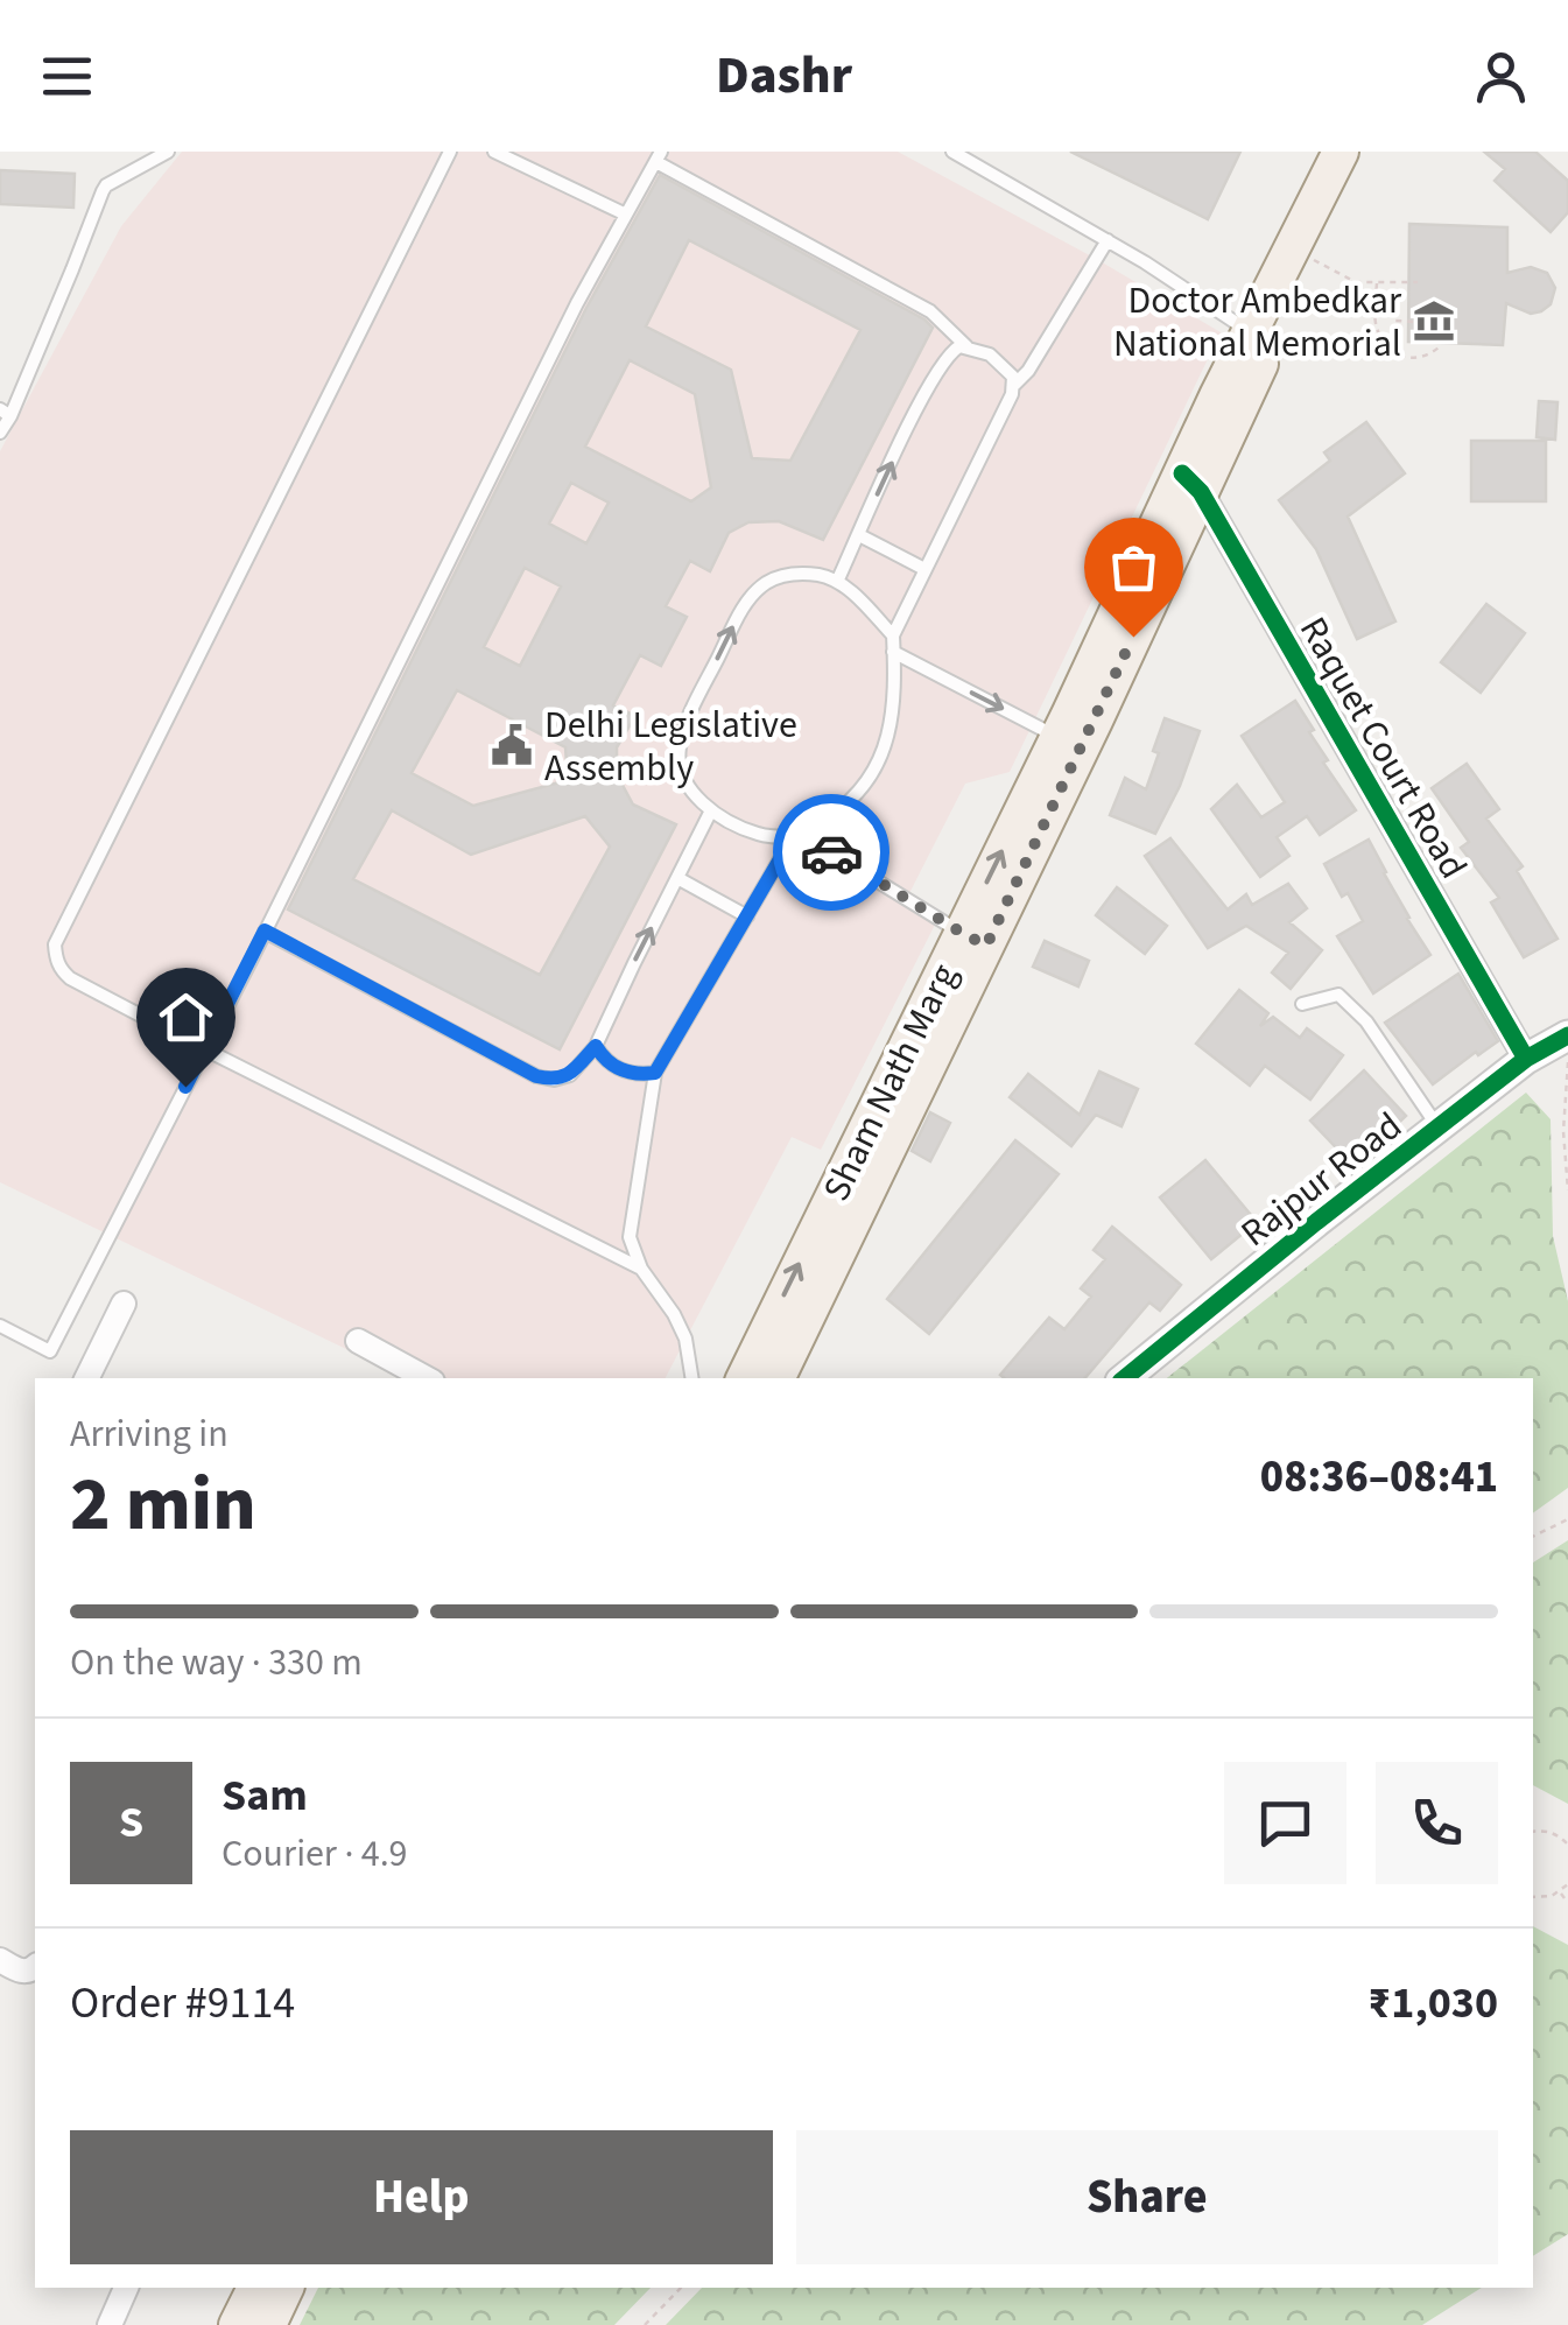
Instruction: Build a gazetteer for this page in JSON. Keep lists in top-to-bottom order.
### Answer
{
  "streets": {
    "main road": ["Sham Nath Marg"],
    "street": ["Raquet Court Road", "Rajpur Road"]
  },
  "crossings": [
    ["Raquet Court Road", "Sham Nath Marg"],
    ["Raquet Court Road", "Rajpur Road"]
  ],
  "places": {
    "museum": ["Doctor Ambedkar National Memorial"],
    "public building": ["Delhi Legislative Assembly"]
  },
  "page": {
    "header": "Dashr",
    "heading": ["2 min", "Arriving in", "08:36–08:41"],
    "panel": [
      "Sam",
      "Courier · 4.9",
      "Order #9114",
      "₹1,030"
    ],
    "bar": "On the way · 330 m",
    "round": "S",
    "buttons": ["Help", "Share"]
  }
}
